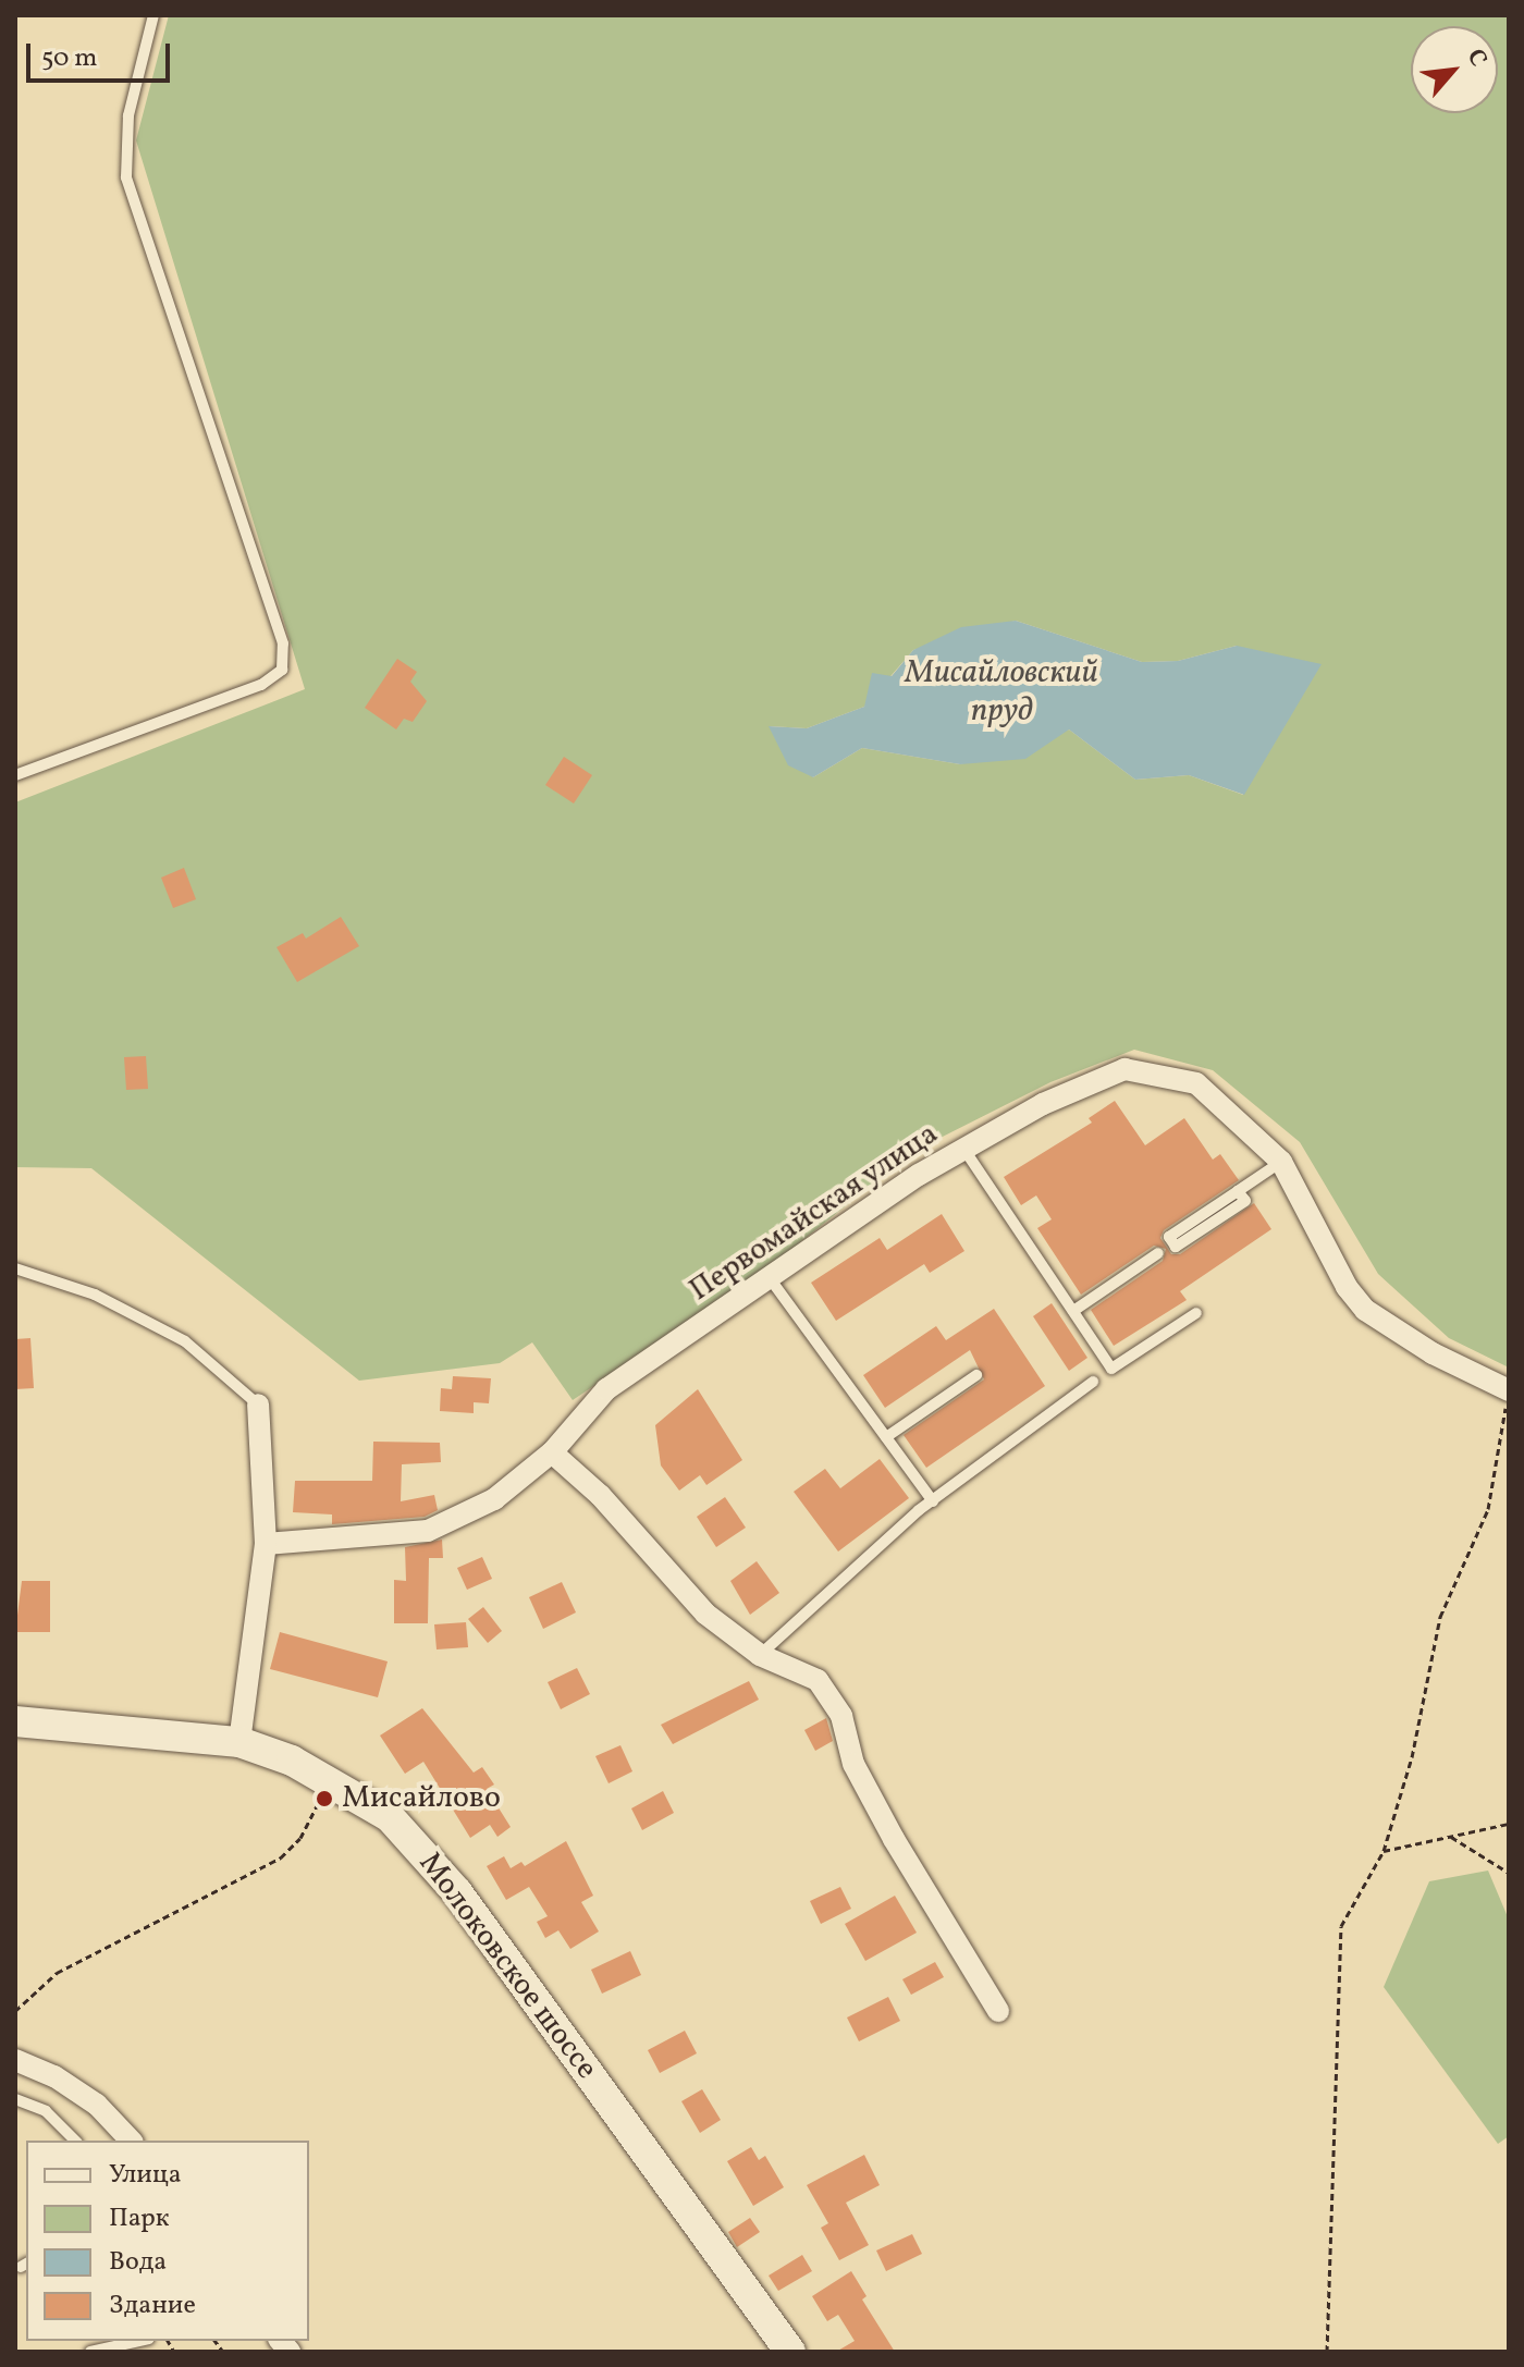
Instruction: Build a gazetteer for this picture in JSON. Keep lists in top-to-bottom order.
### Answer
{
  "streets": {
    "main road": ["Молоковское шоссе"],
    "street": ["Первомайская улица"]
  },
  "water": ["Мисайловский пруд"],
  "places": ["Мисайлово"],
  "legend": [
    "Улица",
    "Парк",
    "Вода",
    "Здание"
  ],
  "scale_bar": "50 m",
  "north": "top right"
}
